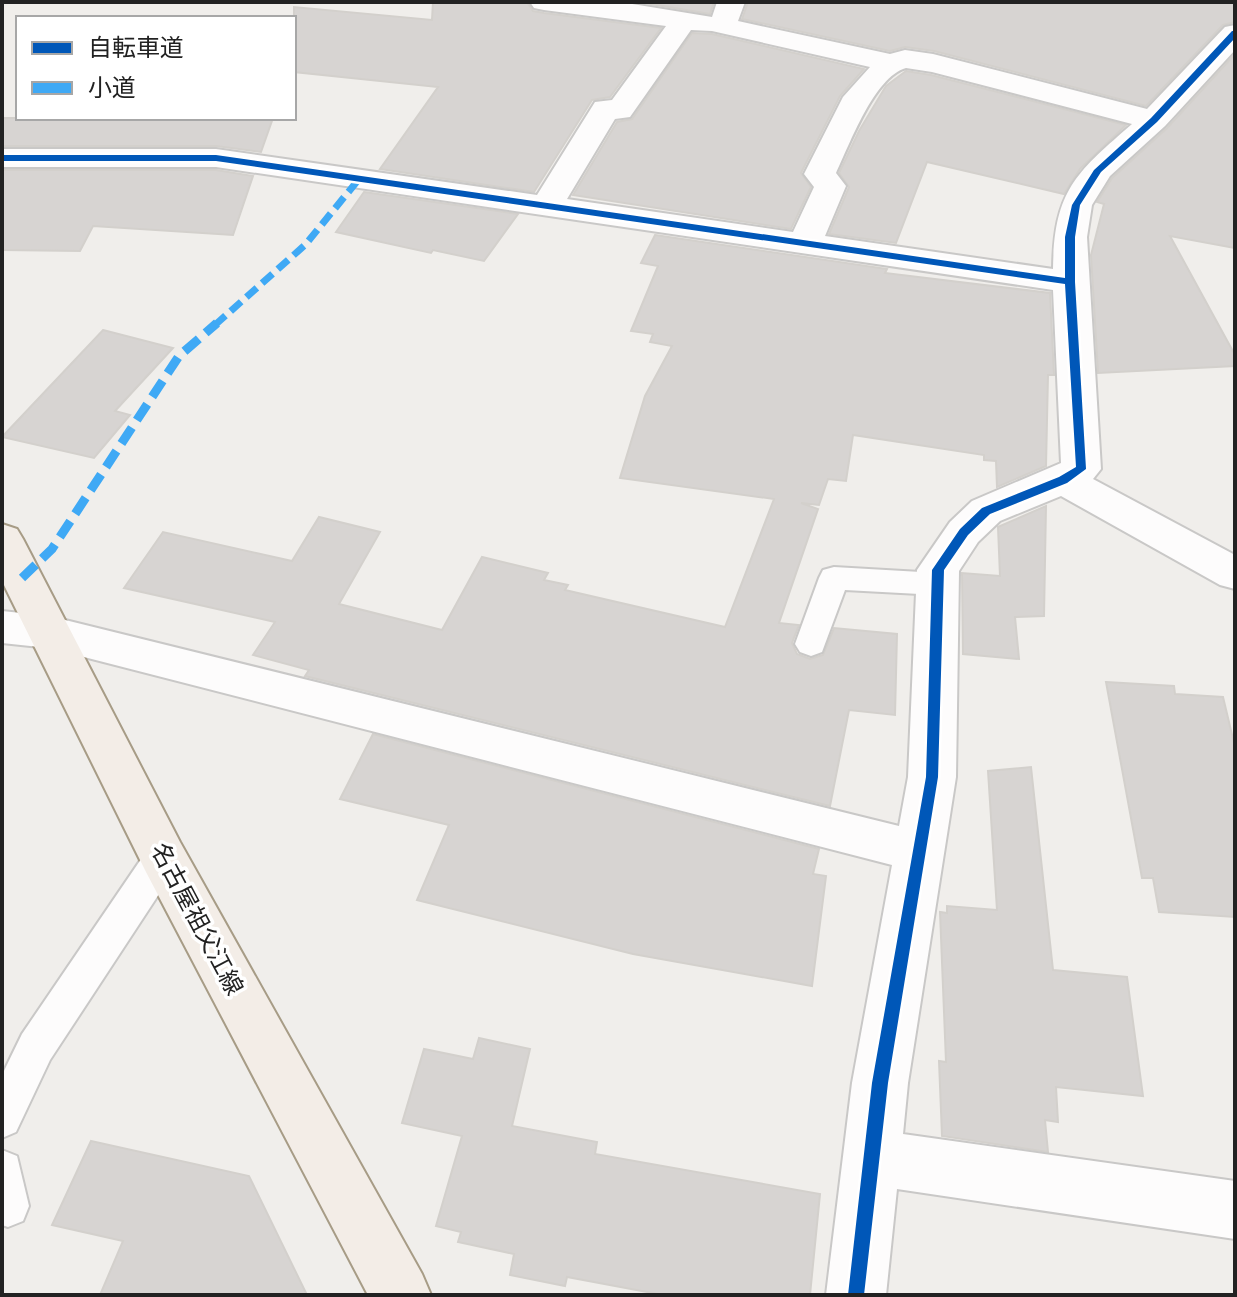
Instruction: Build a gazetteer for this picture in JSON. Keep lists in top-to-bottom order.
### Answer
{
  "streets": {
    "main road": ["名古屋祖父江線"]
  },
  "legend": ["自転車道", "小道"]
}
